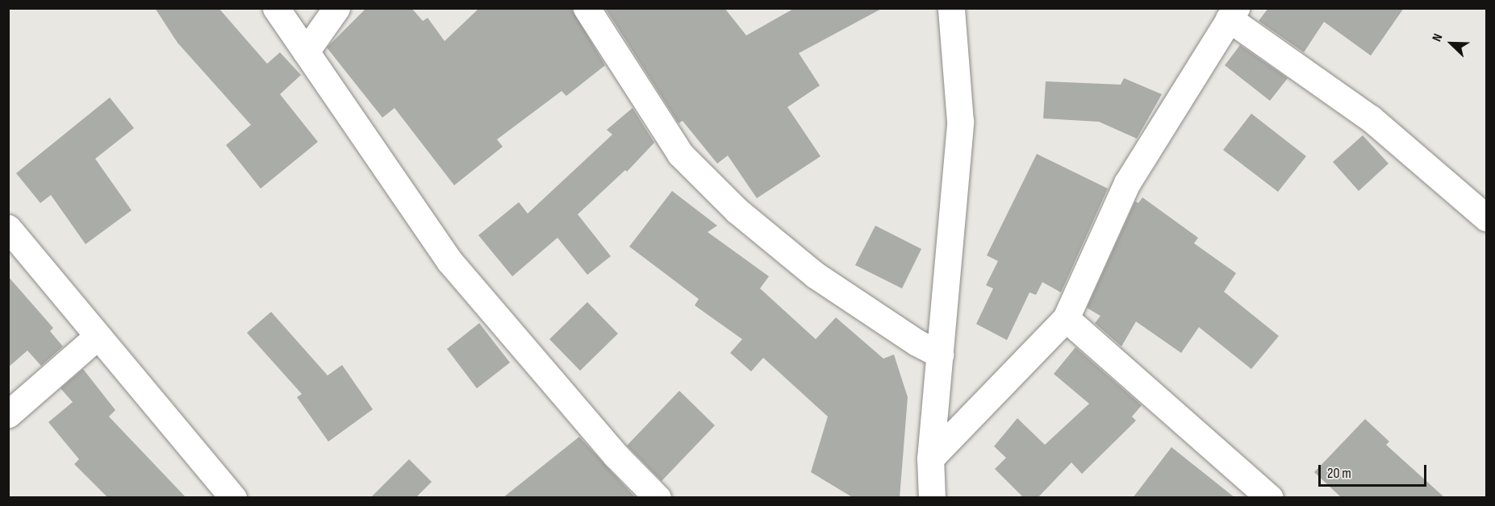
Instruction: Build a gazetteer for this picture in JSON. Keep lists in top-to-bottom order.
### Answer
{
  "scale_bar": "20 m",
  "north": "top left"
}
